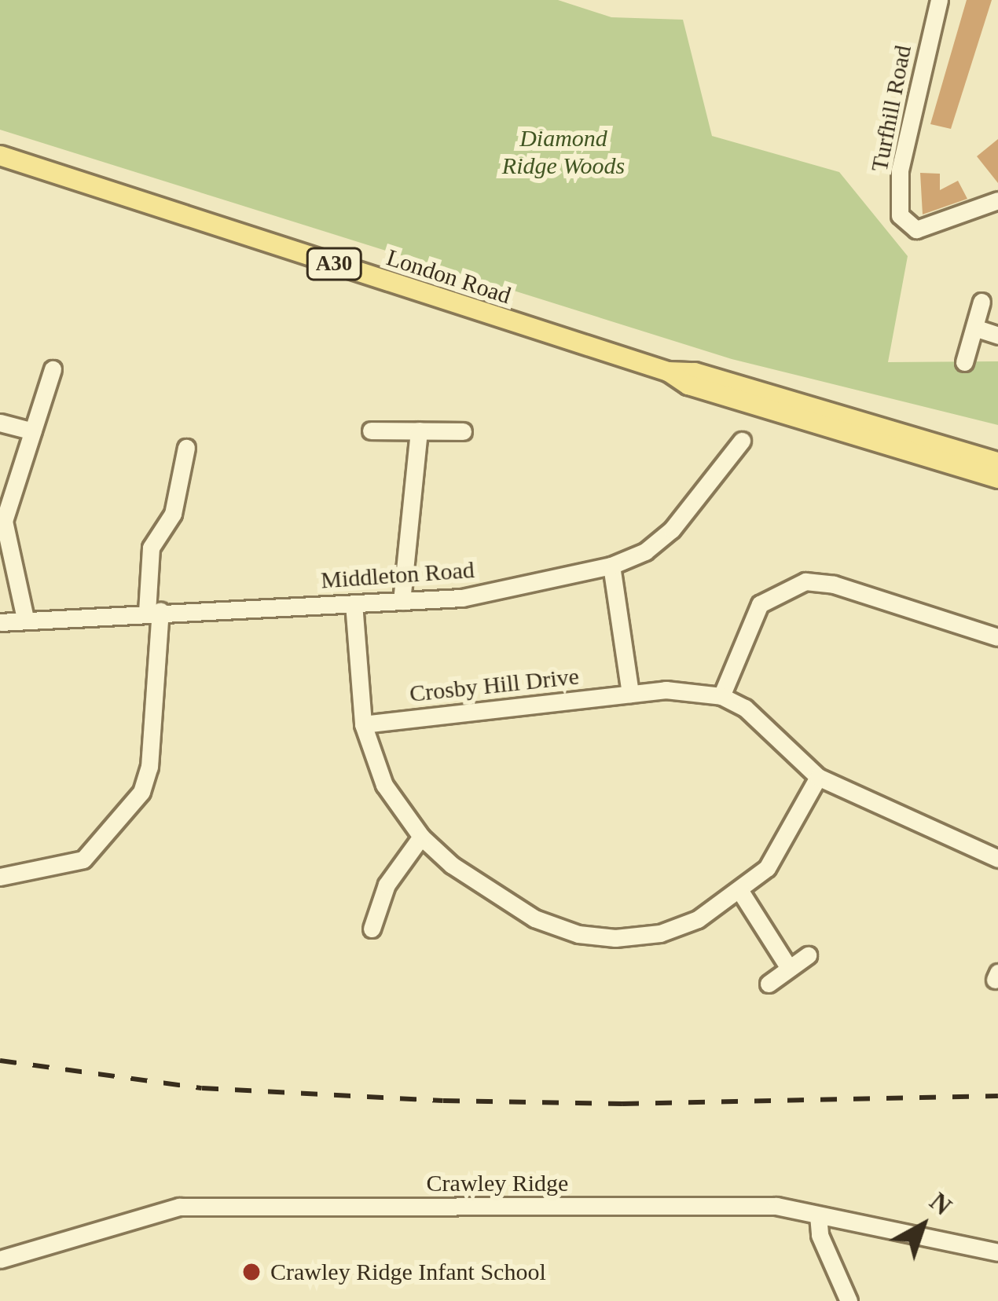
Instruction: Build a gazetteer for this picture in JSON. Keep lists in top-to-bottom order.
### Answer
{
  "streets": {
    "main road": ["A30", "London Road"],
    "street": [
      "Turfhill Road",
      "Middleton Road",
      "Crosby Hill Drive",
      "Crawley Ridge"
    ]
  },
  "parks": ["Diamond Ridge Woods"],
  "places": ["Crawley Ridge Infant School"],
  "north": "top right"
}
